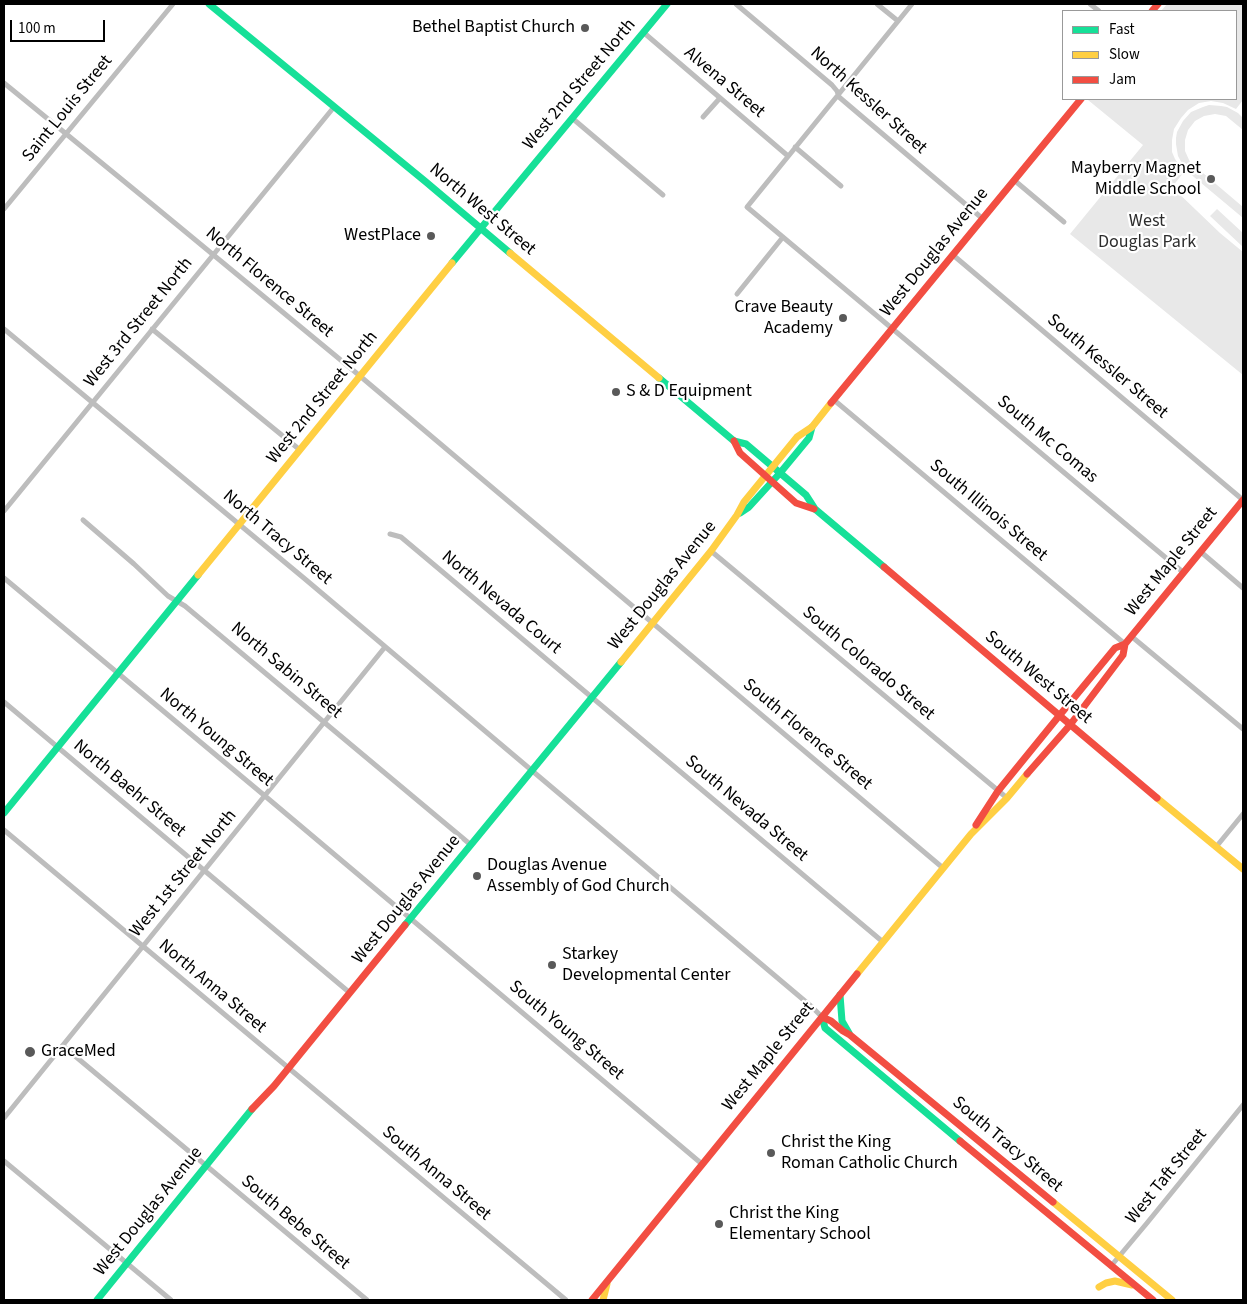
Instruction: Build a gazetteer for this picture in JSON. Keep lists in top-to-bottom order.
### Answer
{
  "streets": {
    "street": [
      "Alvena Street",
      "West 2nd Street North",
      "North Kessler Street",
      "Saint Louis Street",
      "North West Street",
      "West Douglas Avenue",
      "North Florence Street",
      "West 3rd Street North",
      "South Kessler Street",
      "South Mc Comas",
      "South Illinois Street",
      "North Tracy Street",
      "West Maple Street",
      "North Nevada Court",
      "South Colorado Street",
      "North Sabin Street",
      "South West Street",
      "South Florence Street",
      "North Young Street",
      "North Baehr Street",
      "South Nevada Street",
      "West 1st Street North",
      "North Anna Street",
      "South Young Street",
      "South Tracy Street",
      "South Anna Street",
      "West Taft Street",
      "South Bebe Street"
    ]
  },
  "crossings": [
    ["Alvena Street", "West 2nd Street North"],
    ["Alvena Street", "South Mc Comas"],
    ["West 2nd Street North", "North West Street"],
    ["West 2nd Street North", "North Florence Street"],
    ["West 2nd Street North", "North Tracy Street"],
    ["West 2nd Street North", "North Sabin Street"],
    ["West 2nd Street North", "North Young Street"],
    ["West 2nd Street North", "North Baehr Street"],
    ["North Kessler Street", "West Douglas Avenue"],
    ["Saint Louis Street", "North Florence Street"],
    ["North West Street", "West Douglas Avenue"],
    ["North West Street", "West 3rd Street North"],
    ["North West Street", "South West Street"],
    ["West Douglas Avenue", "North Florence Street"],
    ["West Douglas Avenue", "South Kessler Street"],
    ["West Douglas Avenue", "South Mc Comas"],
    ["West Douglas Avenue", "South Illinois Street"],
    ["West Douglas Avenue", "North Tracy Street"],
    ["West Douglas Avenue", "North Nevada Court"],
    ["West Douglas Avenue", "South Colorado Street"],
    ["West Douglas Avenue", "North Sabin Street"],
    ["West Douglas Avenue", "South West Street"],
    ["West Douglas Avenue", "South Florence Street"],
    ["West Douglas Avenue", "North Young Street"],
    ["West Douglas Avenue", "North Baehr Street"],
    ["West Douglas Avenue", "South Nevada Street"],
    ["West Douglas Avenue", "North Anna Street"],
    ["West Douglas Avenue", "South Young Street"],
    ["West Douglas Avenue", "South Tracy Street"],
    ["West Douglas Avenue", "South Anna Street"],
    ["West Douglas Avenue", "South Bebe Street"],
    ["North Florence Street", "West 3rd Street North"],
    ["North Florence Street", "South Florence Street"],
    ["West 3rd Street North", "North Tracy Street"],
    ["South Kessler Street", "West Maple Street"],
    ["South Mc Comas", "West Maple Street"],
    ["South Illinois Street", "West Maple Street"],
    ["North Tracy Street", "West 1st Street North"],
    ["North Tracy Street", "South Tracy Street"],
    ["West Maple Street", "South Colorado Street"],
    ["West Maple Street", "South West Street"],
    ["West Maple Street", "South Florence Street"],
    ["West Maple Street", "South Nevada Street"],
    ["West Maple Street", "South Young Street"],
    ["West Maple Street", "South Tracy Street"],
    ["North Nevada Court", "South Nevada Street"],
    ["North Sabin Street", "West 1st Street North"],
    ["North Young Street", "West 1st Street North"],
    ["North Young Street", "South Young Street"],
    ["North Baehr Street", "West 1st Street North"],
    ["West 1st Street North", "North Anna Street"],
    ["West 1st Street North", "South Bebe Street"],
    ["North Anna Street", "South Anna Street"],
    ["South Tracy Street", "West Taft Street"]
  ],
  "parks": ["West Douglas Park"],
  "places": [
    "Bethel Baptist Church",
    "Mayberry Magnet Middle School",
    "WestPlace",
    "Crave Beauty Academy",
    "S & D Equipment",
    "Douglas Avenue Assembly of God Church",
    "Starkey Developmental Center",
    "GraceMed",
    "Christ the King Roman Catholic Church",
    "Christ the King Elementary School"
  ],
  "legend": ["Fast", "Slow", "Jam"],
  "scale_bar": "100 m"
}
